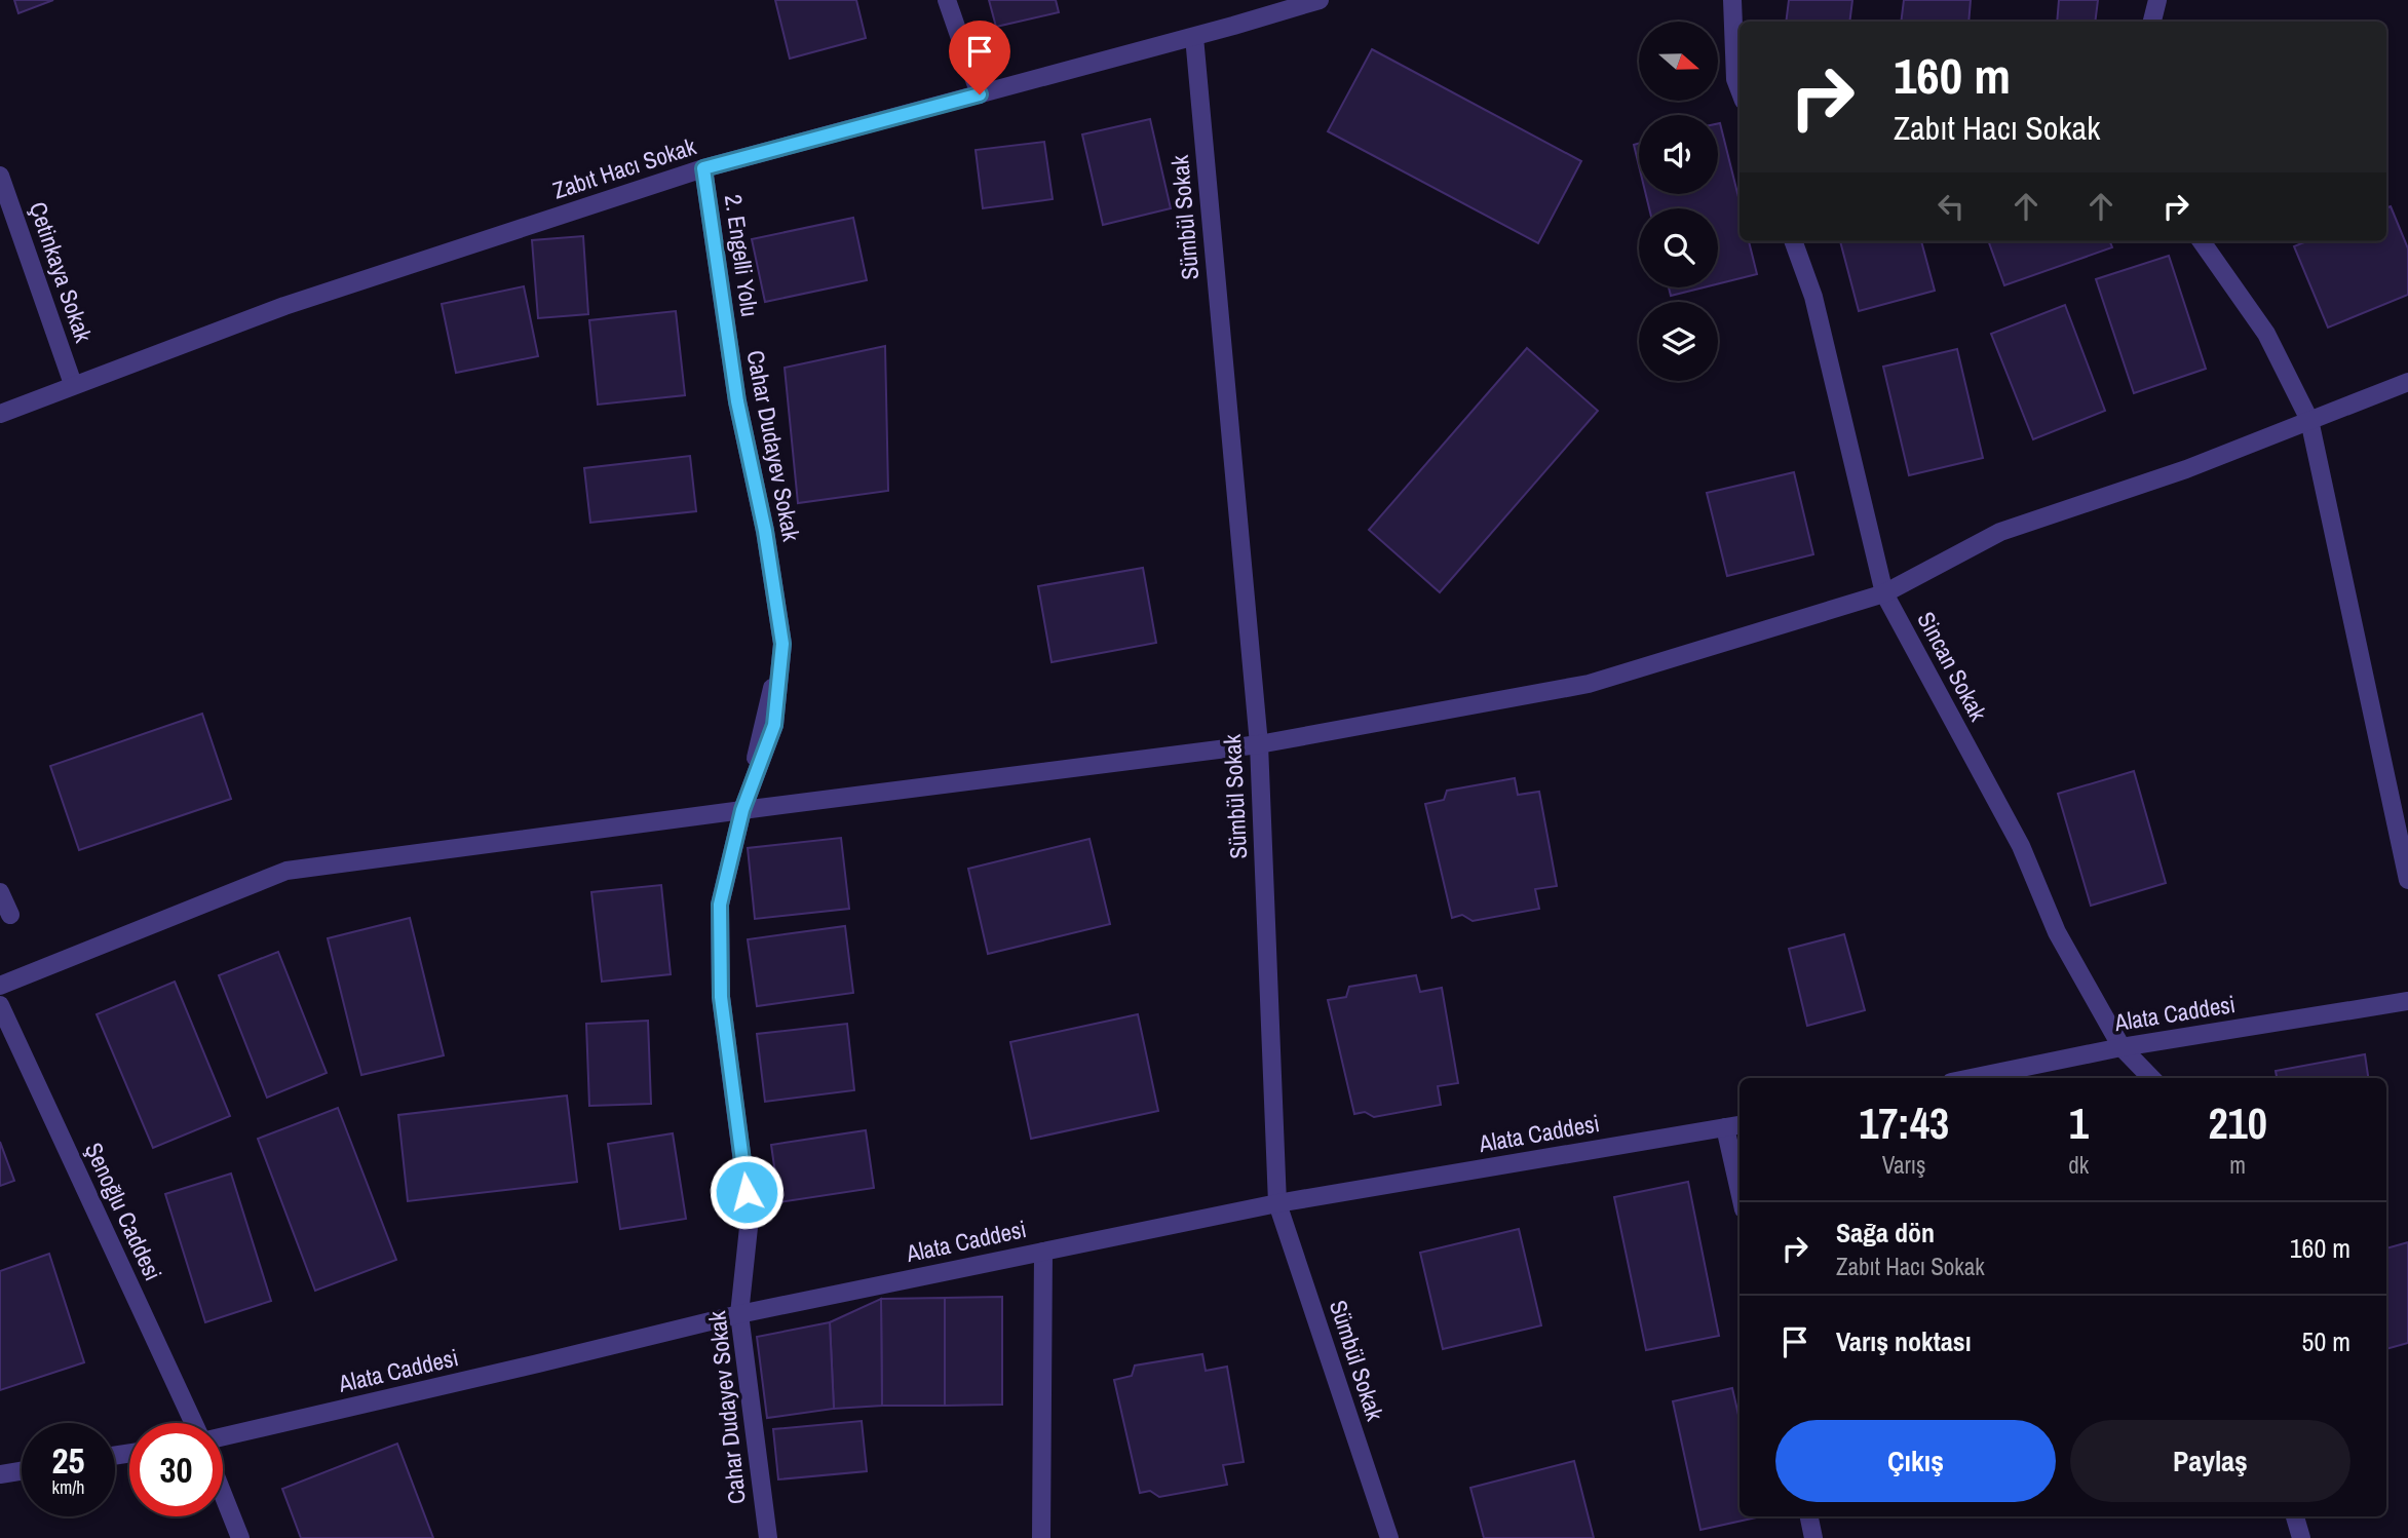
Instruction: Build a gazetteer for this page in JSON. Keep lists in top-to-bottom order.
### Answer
{
  "streets": {
    "street": [
      "Zabıt Hacı Sokak",
      "Sümbül Sokak",
      "2. Engelli Yolu",
      "Çetinkaya Sokak",
      "Cahar Dudayev Sokak",
      "Sincan Sokak",
      "Alata Caddesi",
      "Şenoğlu Caddesi"
    ]
  },
  "crossings": [
    ["Zabıt Hacı Sokak", "2. Engelli Yolu"],
    ["Zabıt Hacı Sokak", "Çetinkaya Sokak"],
    ["Sümbül Sokak", "Alata Caddesi"],
    ["2. Engelli Yolu", "Cahar Dudayev Sokak"],
    ["Cahar Dudayev Sokak", "Alata Caddesi"],
    ["Sincan Sokak", "Alata Caddesi"]
  ],
  "north": "right",
  "page": {
    "turn": ["160 m", "Zabıt Hacı Sokak"],
    "eta": [
      "17:43",
      "Varış",
      "1",
      "dk",
      "210",
      "m"
    ],
    "list": [
      {
        "name": "Sağa dön",
        "note": "Zabıt Hacı Sokak",
        "value": "160 m"
      },
      {
        "name": "Varış noktası",
        "value": "50 m"
      }
    ],
    "buttons": ["Çıkış", "Paylaş"],
    "speed": "25 km/h",
    "limit": "30"
  }
}
